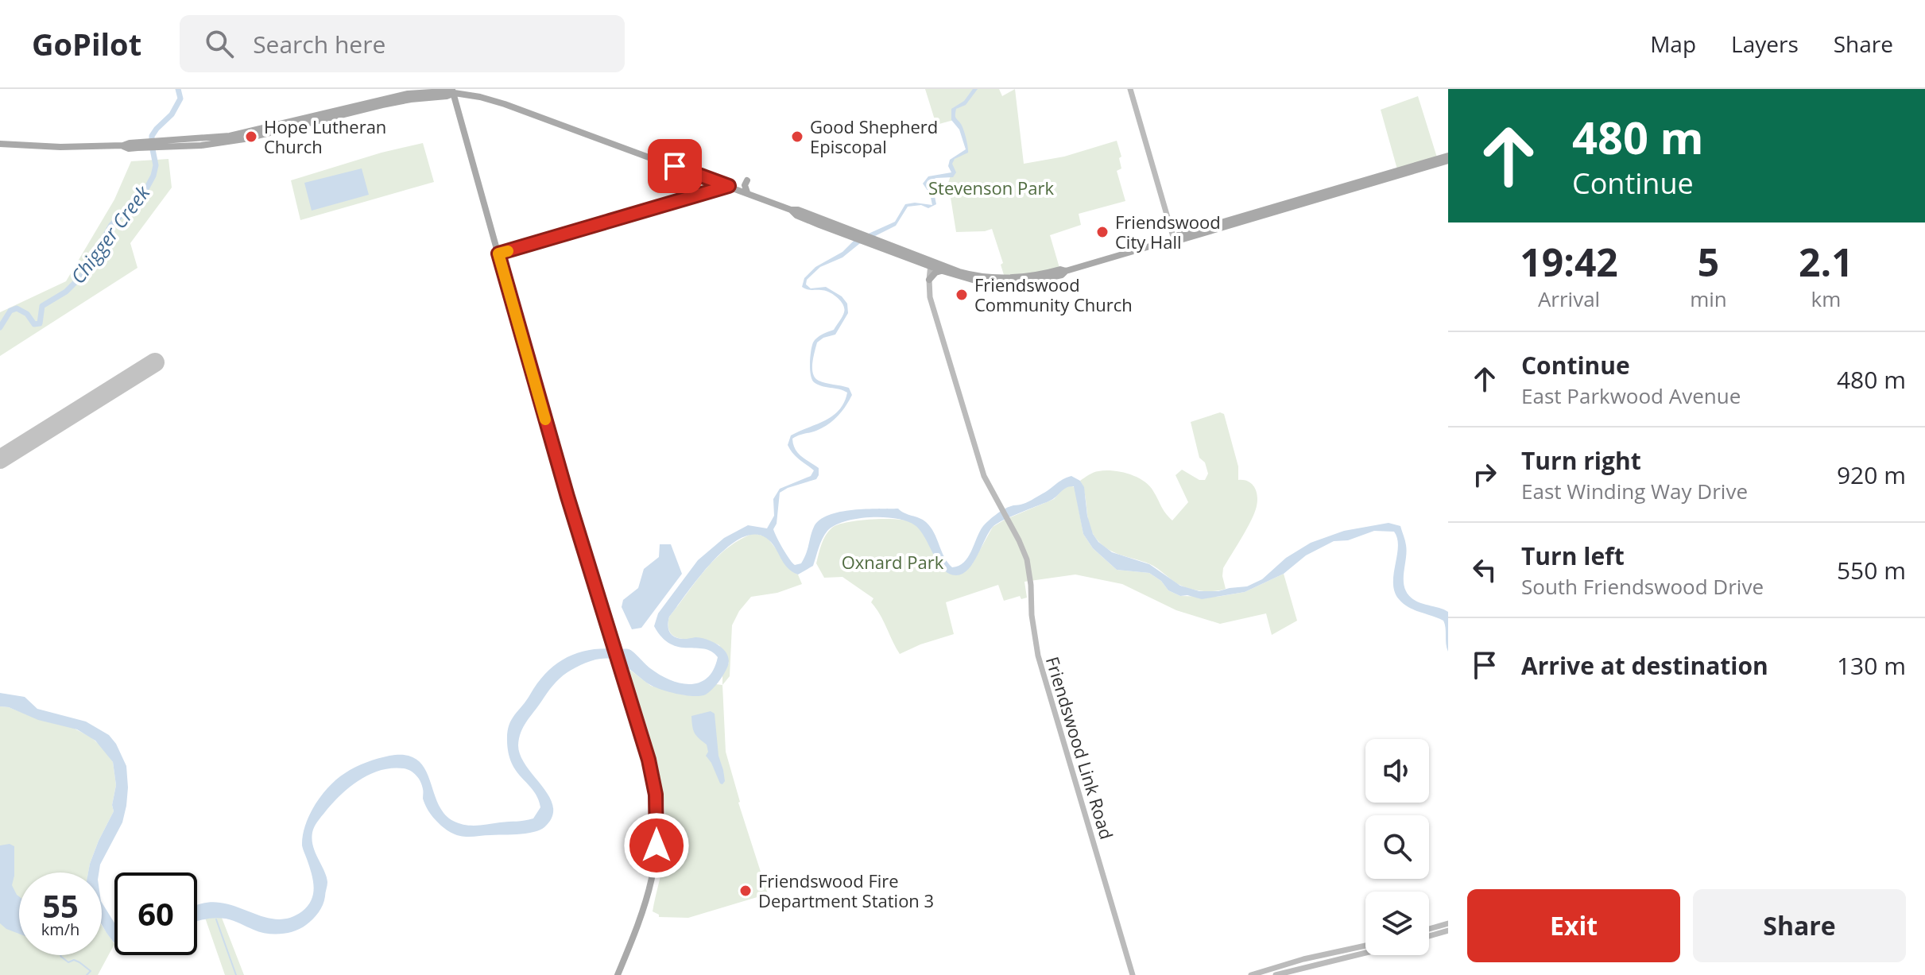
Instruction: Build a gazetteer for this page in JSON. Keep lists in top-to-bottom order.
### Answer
{
  "streets": {
    "main road": ["Friendswood Link Road"]
  },
  "water": ["Chigger Creek"],
  "parks": ["Stevenson Park", "Oxnard Park"],
  "places": [
    "Hope Lutheran Church",
    "Good Shepherd Episcopal",
    "Friendswood City Hall",
    "Friendswood Community Church",
    "Friendswood Fire Department Station 3"
  ],
  "page": {
    "header": "GoPilot",
    "search": "Search here",
    "nav": ["Map", "Layers", "Share"],
    "turn": ["480 m", "Continue"],
    "eta": [
      "19:42",
      "Arrival",
      "5",
      "min",
      "2.1",
      "km"
    ],
    "list": [
      {
        "name": "Continue",
        "note": "East Parkwood Avenue",
        "value": "480 m"
      },
      {
        "name": "Turn right",
        "note": "East Winding Way Drive",
        "value": "920 m"
      },
      {
        "name": "Turn left",
        "note": "South Friendswood Drive",
        "value": "550 m"
      },
      {
        "name": "Arrive at destination",
        "value": "130 m"
      }
    ],
    "speed": "55 km/h",
    "limit": "60",
    "buttons": ["Exit", "Share"]
  }
}
